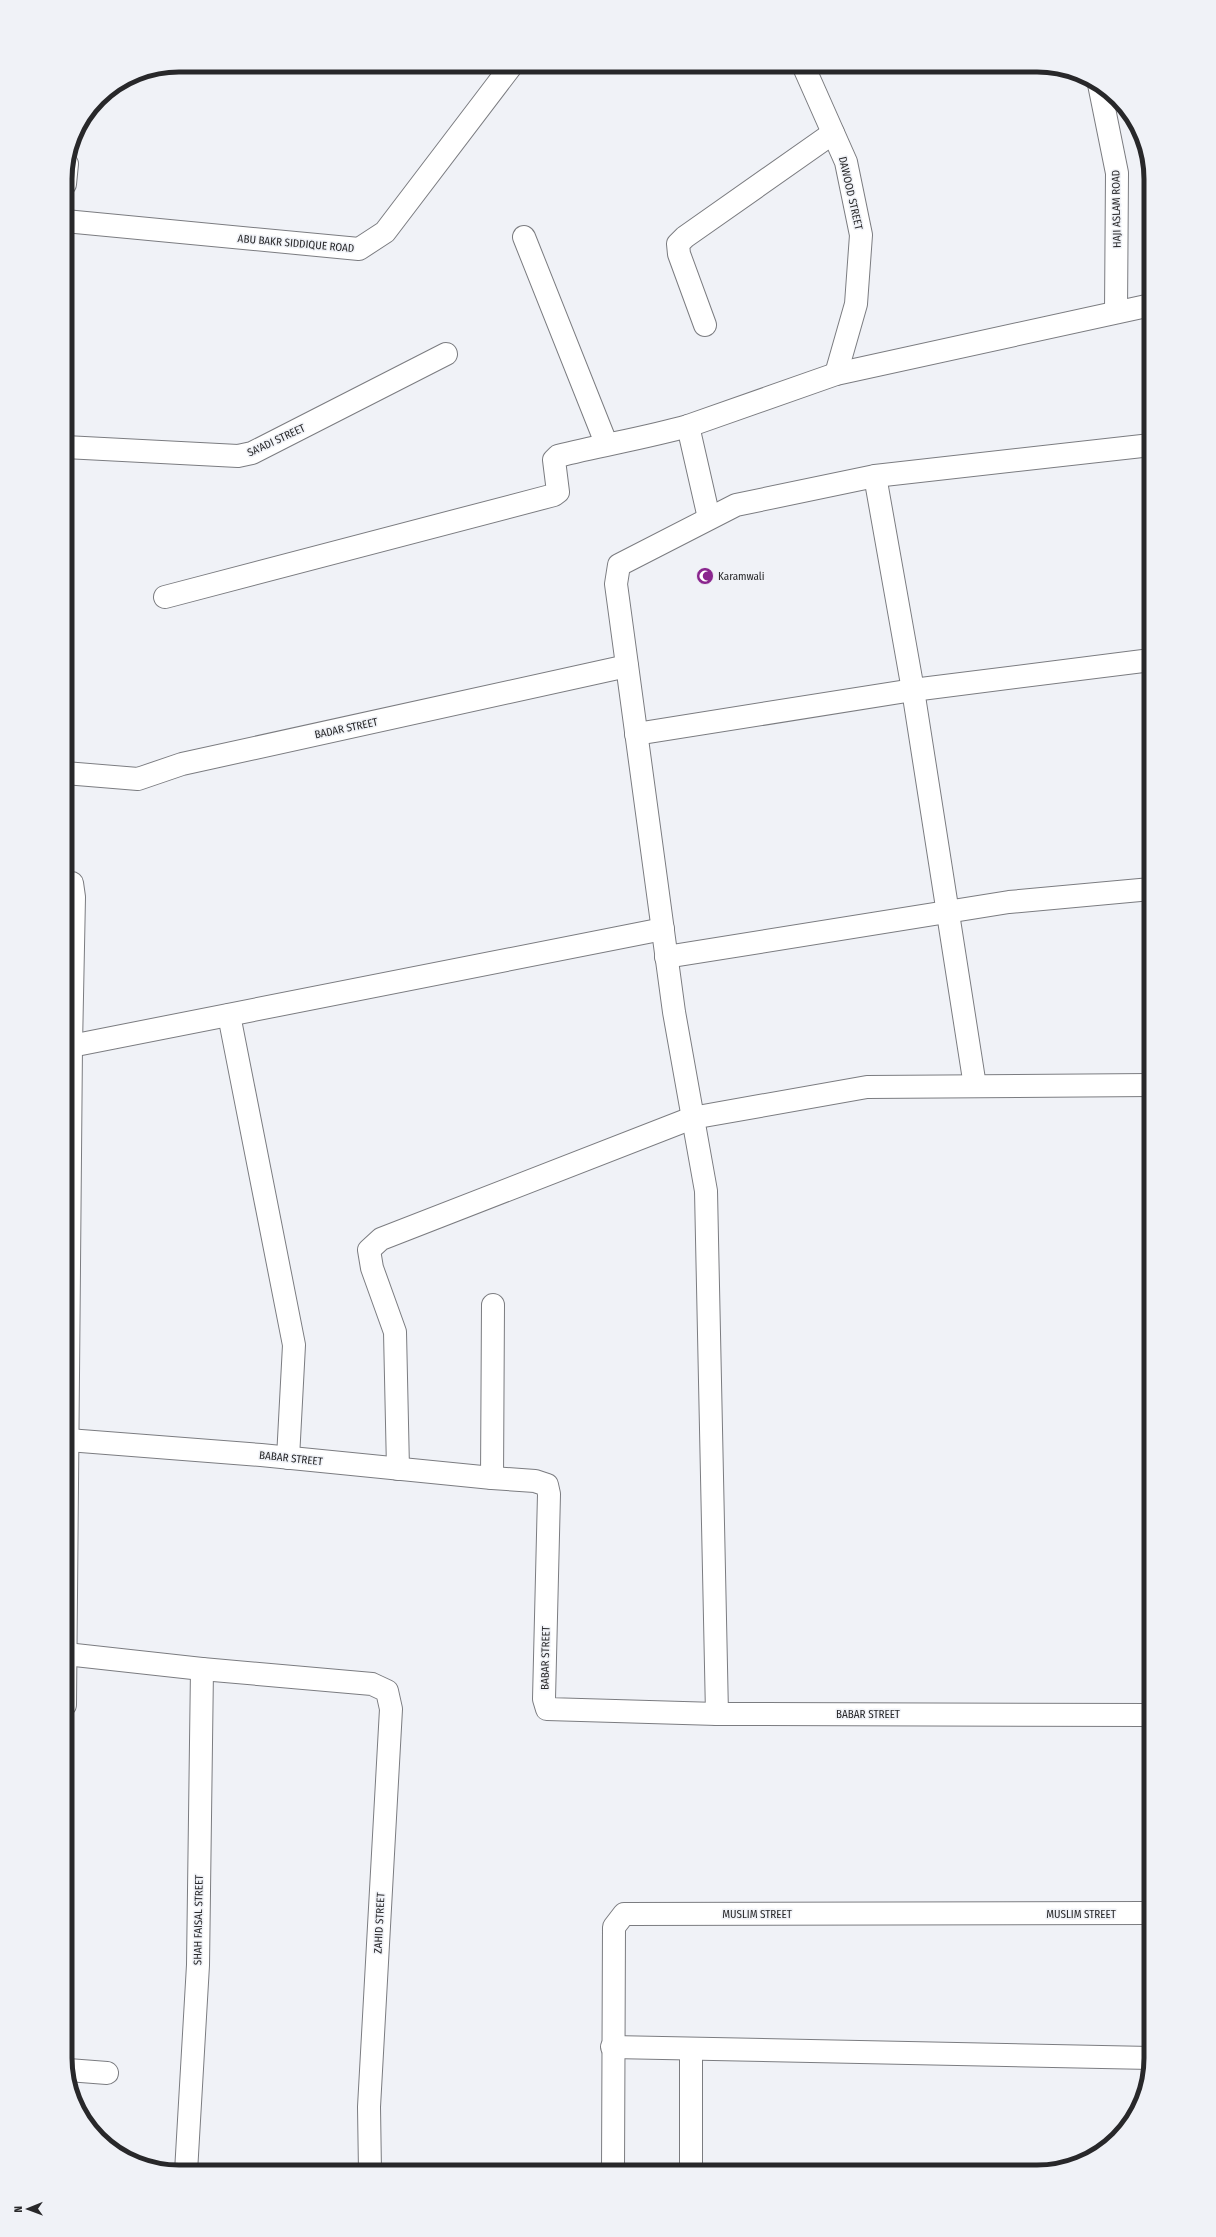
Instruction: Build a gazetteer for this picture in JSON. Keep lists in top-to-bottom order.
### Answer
{
  "streets": {
    "street": [
      "DAWOOD STREET",
      "HAJI ASLAM ROAD",
      "ABU BAKR SIDDIQUE ROAD",
      "SA'ADI STREET",
      "BADAR STREET",
      "BABAR STREET",
      "MUSLIM STREET",
      "SHAH FAISAL STREET",
      "ZAHID STREET"
    ]
  },
  "crossings": [
    ["SHAH FAISAL STREET", "ZAHID STREET"]
  ],
  "places": {
    "mosque": ["Karamwali"]
  },
  "north": "left"
}
